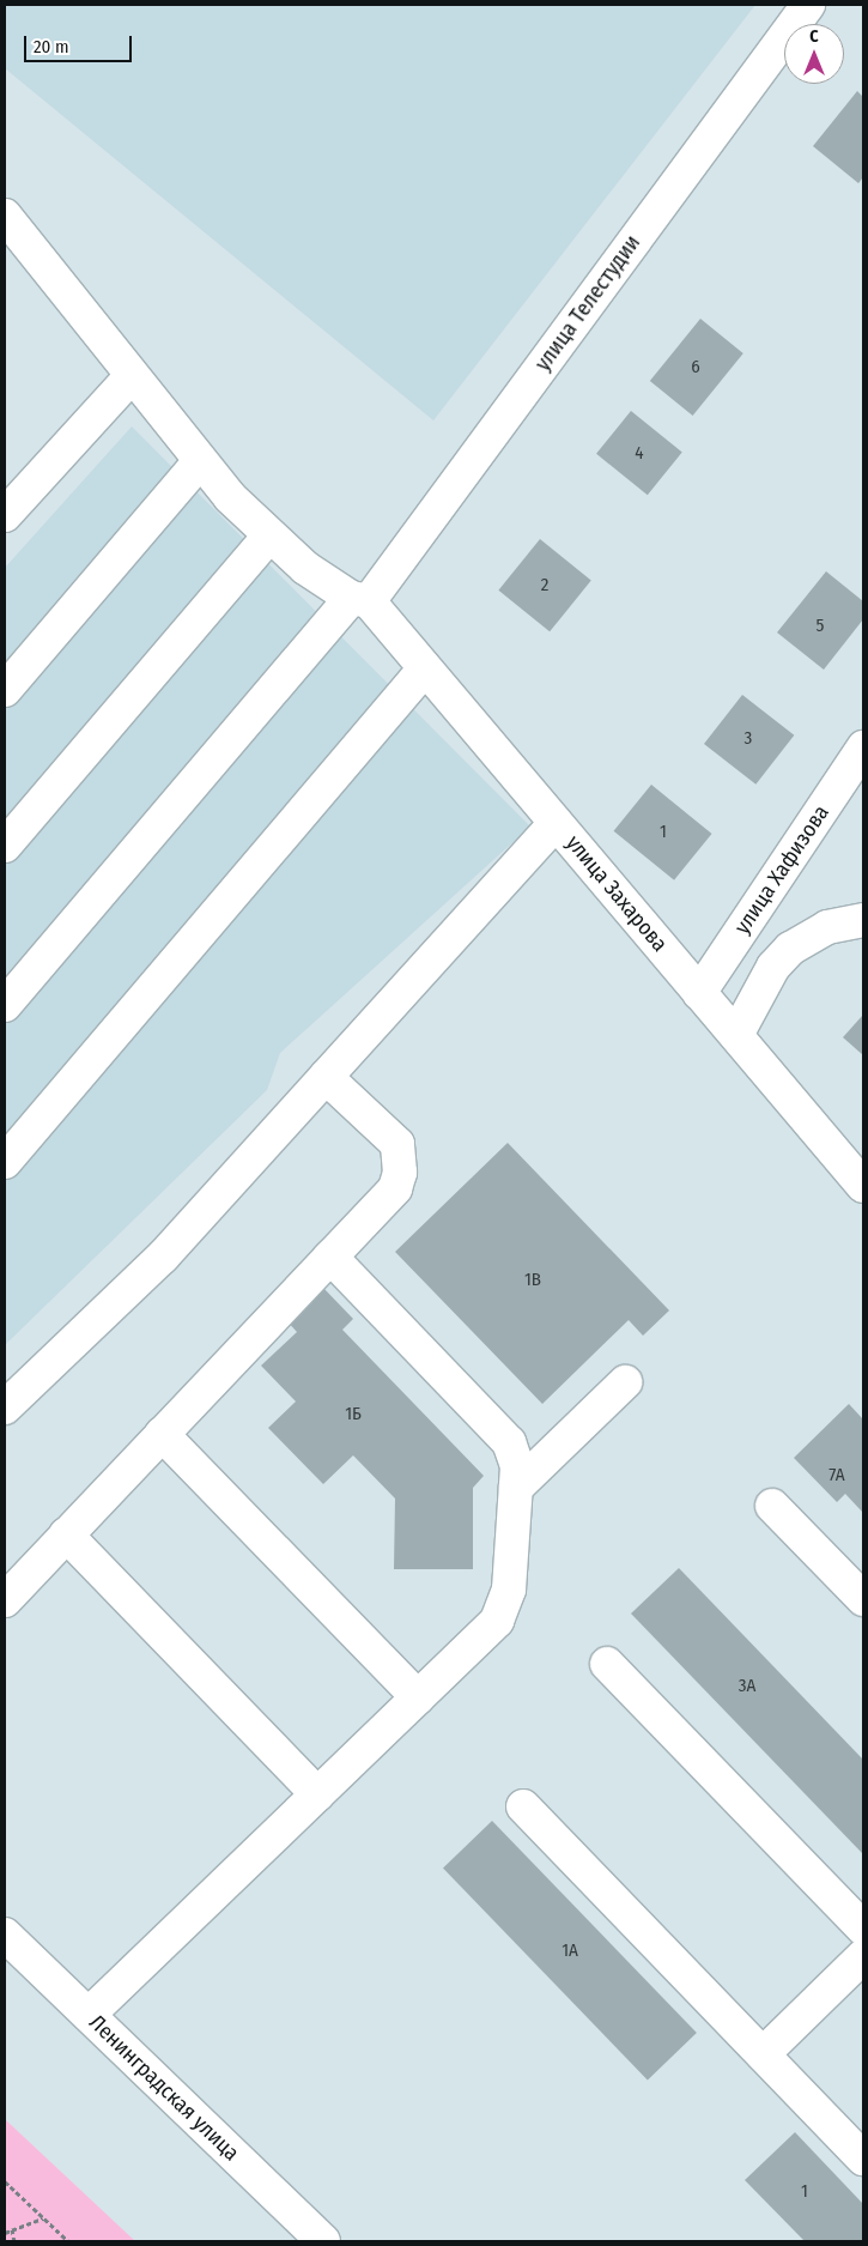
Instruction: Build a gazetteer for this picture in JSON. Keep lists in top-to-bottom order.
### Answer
{
  "streets": {
    "street": [
      "улица Телестудии",
      "улица Хафизова",
      "улица Захарова",
      "Ленинградская улица"
    ]
  },
  "crossings": [
    ["улица Телестудии", "улица Захарова"],
    ["улица Хафизова", "улица Захарова"]
  ],
  "house_numbers": [
    "6",
    "4",
    "2",
    "5",
    "3",
    "1",
    "1В",
    "1Б",
    "7А",
    "3А",
    "1А",
    "1"
  ],
  "scale_bar": "20 m",
  "north": "top"
}
